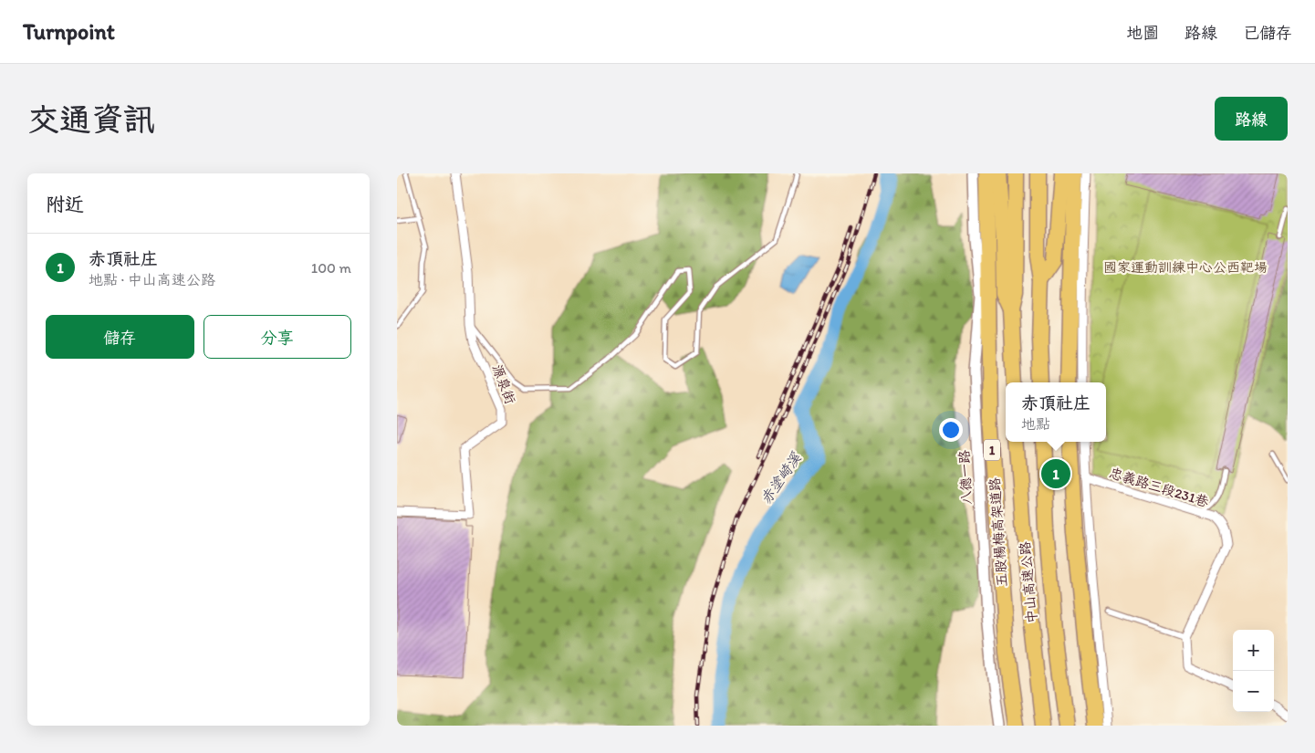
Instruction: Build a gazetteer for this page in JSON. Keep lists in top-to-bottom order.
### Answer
{
  "streets": {
    "highway": ["1", "五股楊梅高架道路", "中山高速公路"],
    "street": ["源泉街", "八德一路", "忠義路三段231巷"]
  },
  "water": ["赤塗崎溪"],
  "parks": ["國家運動訓練中心公西靶場"],
  "page": {
    "header": "Turnpoint",
    "nav": ["地圖", "路線", "已儲存"],
    "buttons": [
      "路線",
      ["儲存", "分享"]
    ],
    "title": "交通資訊",
    "heading": "附近",
    "list": [
      {
        "mark": "1",
        "name": "赤頂社庄",
        "note": "地點 · 中山高速公路",
        "value": "100 m"
      }
    ],
    "popup": ["赤頂社庄", "地點"],
    "pins": "1",
    "map_buttons": ["+", "−"]
  }
}
